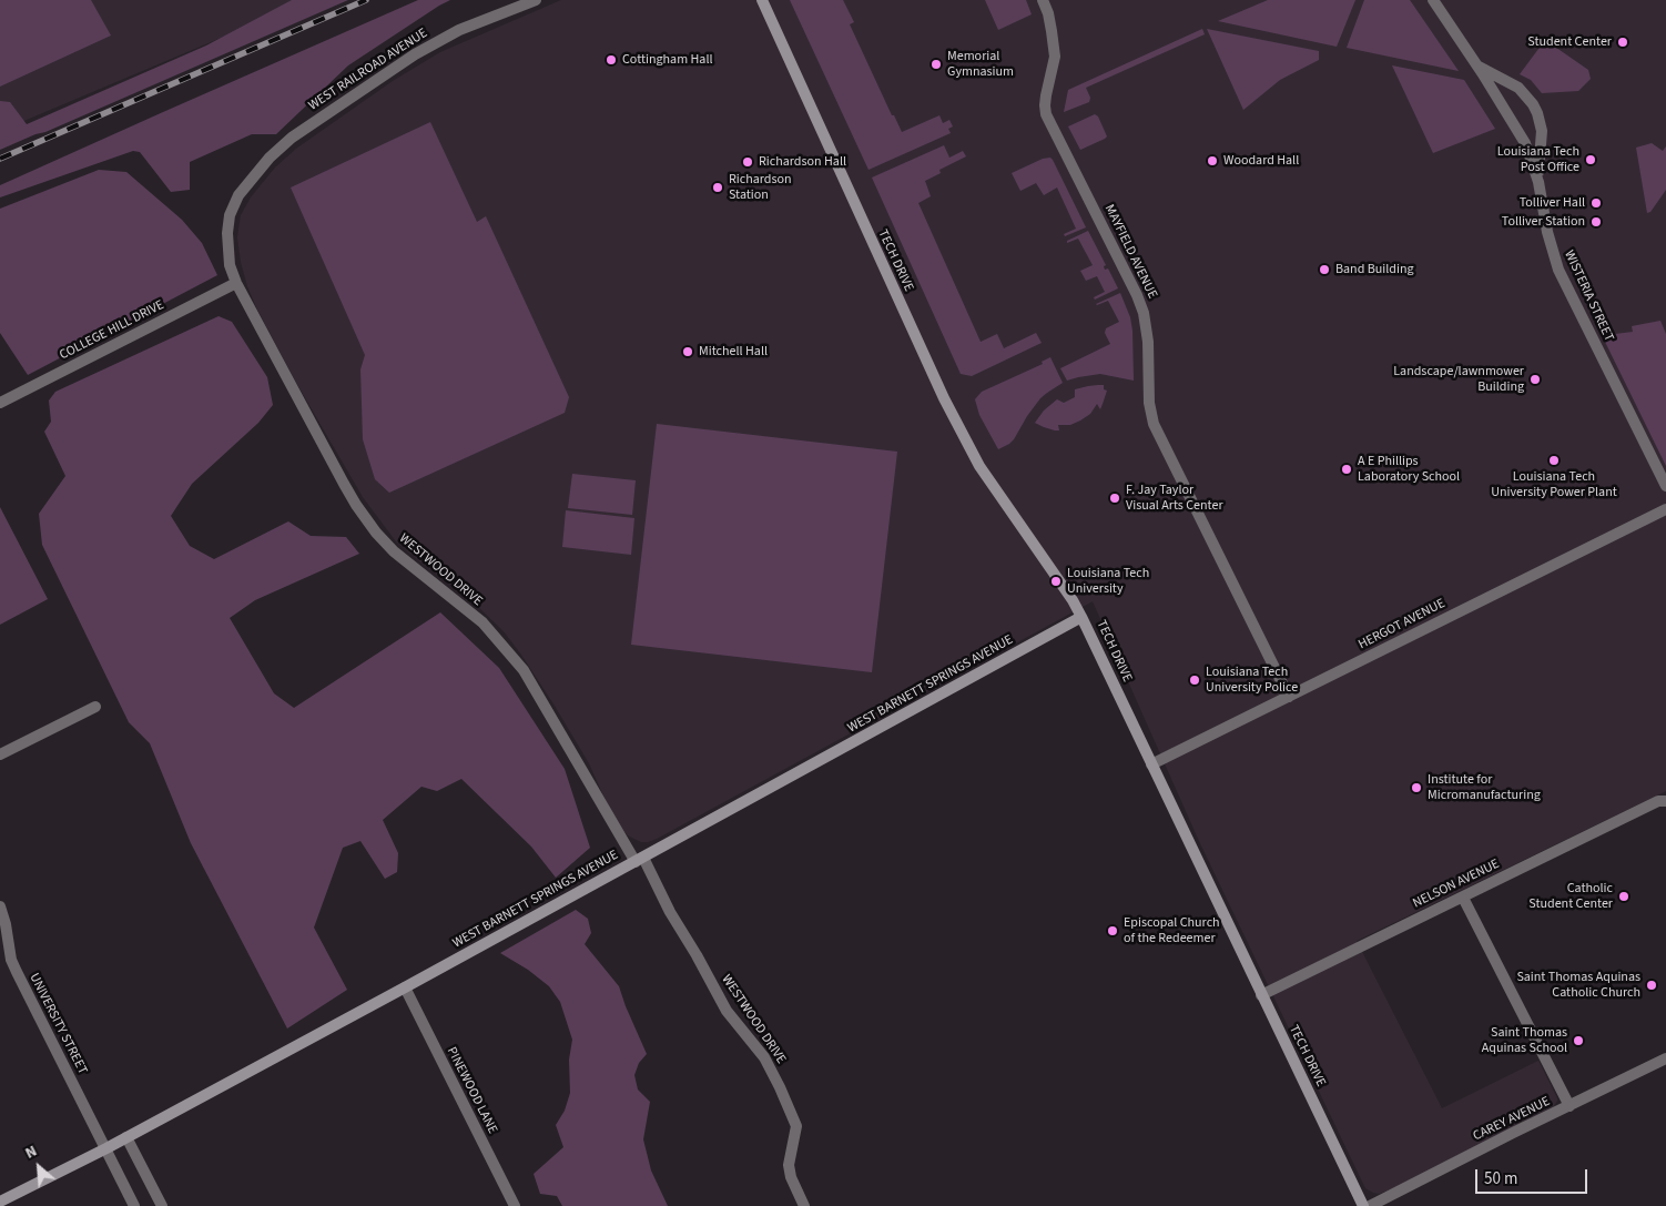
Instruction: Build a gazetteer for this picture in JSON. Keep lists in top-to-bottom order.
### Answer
{
  "streets": {
    "main road": ["TECH DRIVE", "WEST BARNETT SPRINGS AVENUE"],
    "street": [
      "WEST RAILROAD AVENUE",
      "MAYFIELD AVENUE",
      "WISTERIA STREET",
      "COLLEGE HILL DRIVE",
      "WESTWOOD DRIVE",
      "HERGOT AVENUE",
      "NELSON AVENUE",
      "UNIVERSITY STREET",
      "PINEWOOD LANE",
      "CAREY AVENUE"
    ]
  },
  "crossings": [
    ["WEST RAILROAD AVENUE", "WESTWOOD DRIVE"],
    ["MAYFIELD AVENUE", "HERGOT AVENUE"],
    ["TECH DRIVE", "HERGOT AVENUE"],
    ["TECH DRIVE", "WEST BARNETT SPRINGS AVENUE"],
    ["TECH DRIVE", "NELSON AVENUE"],
    ["COLLEGE HILL DRIVE", "WESTWOOD DRIVE"],
    ["WESTWOOD DRIVE", "WEST BARNETT SPRINGS AVENUE"],
    ["WEST BARNETT SPRINGS AVENUE", "UNIVERSITY STREET"],
    ["WEST BARNETT SPRINGS AVENUE", "PINEWOOD LANE"]
  ],
  "places": [
    "Student Center",
    "Cottingham Hall",
    "Memorial Gymnasium",
    "Louisiana Tech Post Office",
    "Woodard Hall",
    "Richardson Hall",
    "Richardson Station",
    "Tolliver Hall",
    "Tolliver Station",
    "Band Building",
    "Mitchell Hall",
    "Landscape/lawnmower Building",
    "Louisiana Tech University Power Plant",
    "A E Phillips Laboratory School",
    "F. Jay Taylor Visual Arts Center",
    "Louisiana Tech University",
    "Louisiana Tech University Police",
    "Institute for Micromanufacturing",
    "Catholic Student Center",
    "Episcopal Church of the Redeemer",
    "Saint Thomas Aquinas Catholic Church",
    "Saint Thomas Aquinas School"
  ],
  "scale_bar": "50 m",
  "north": "top left"
}
